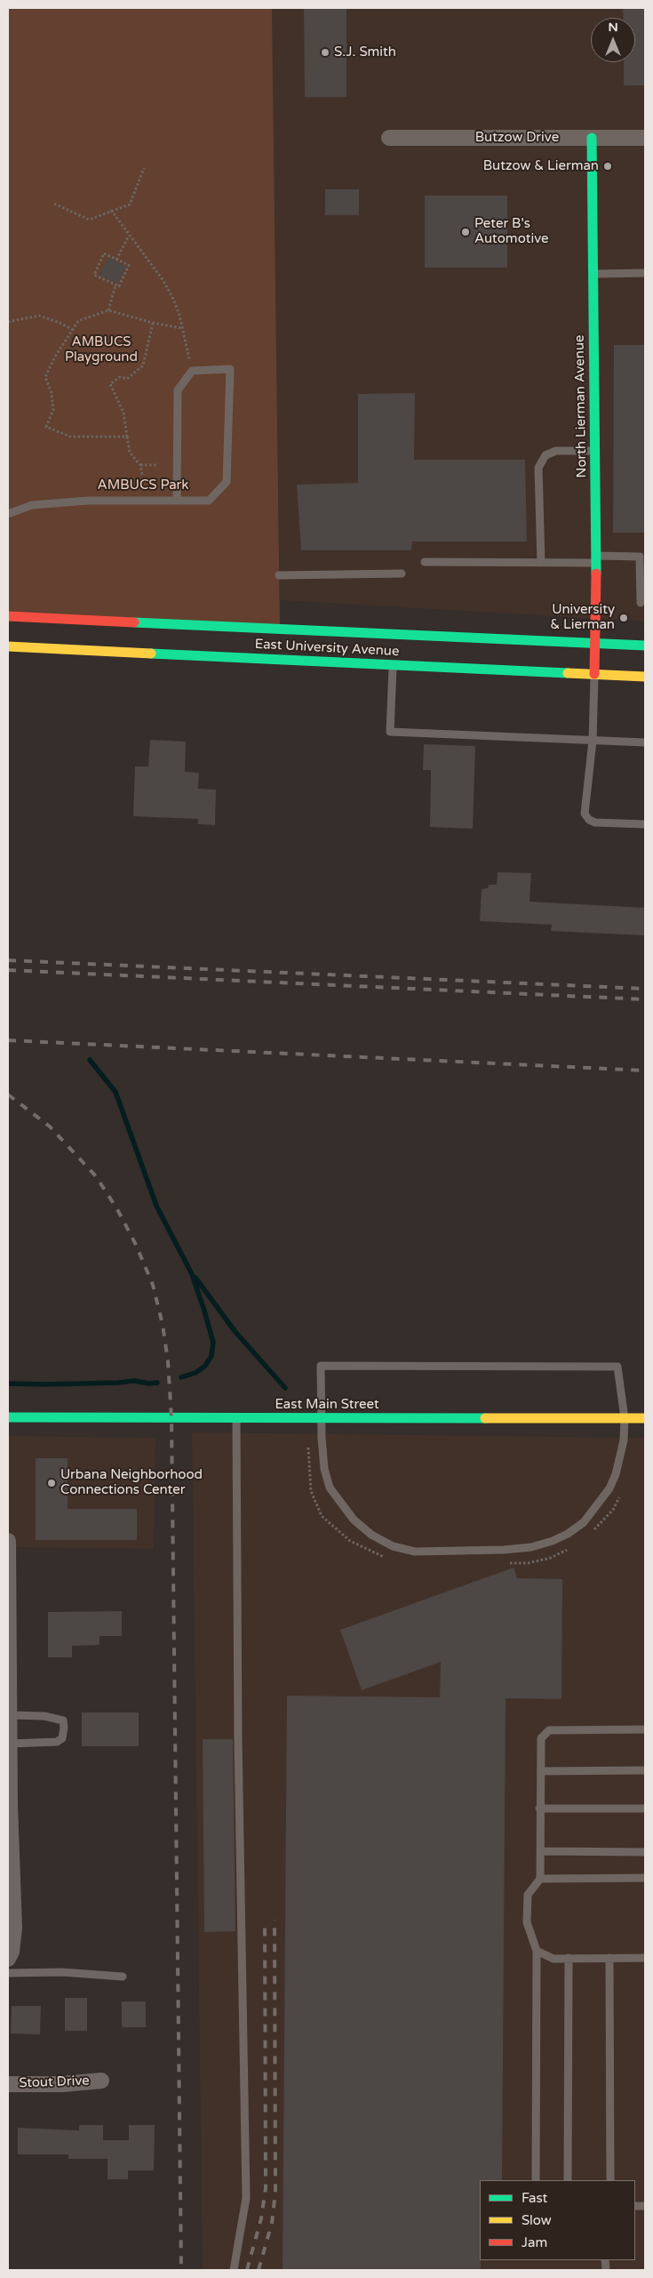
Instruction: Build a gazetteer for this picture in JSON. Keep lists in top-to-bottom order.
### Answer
{
  "streets": {
    "main road": ["North Lierman Avenue", "East University Avenue", "East Main Street"],
    "street": ["Butzow Drive", "Stout Drive"]
  },
  "crossings": [
    ["Butzow Drive", "North Lierman Avenue"],
    ["North Lierman Avenue", "East University Avenue"]
  ],
  "parks": ["AMBUCS Playground", "AMBUCS Park"],
  "places": [
    "S.J. Smith",
    "Butzow & Lierman",
    "Peter B's Automotive",
    "University & Lierman",
    "Urbana Neighborhood Connections Center"
  ],
  "legend": ["Fast", "Slow", "Jam"],
  "north": "top"
}
